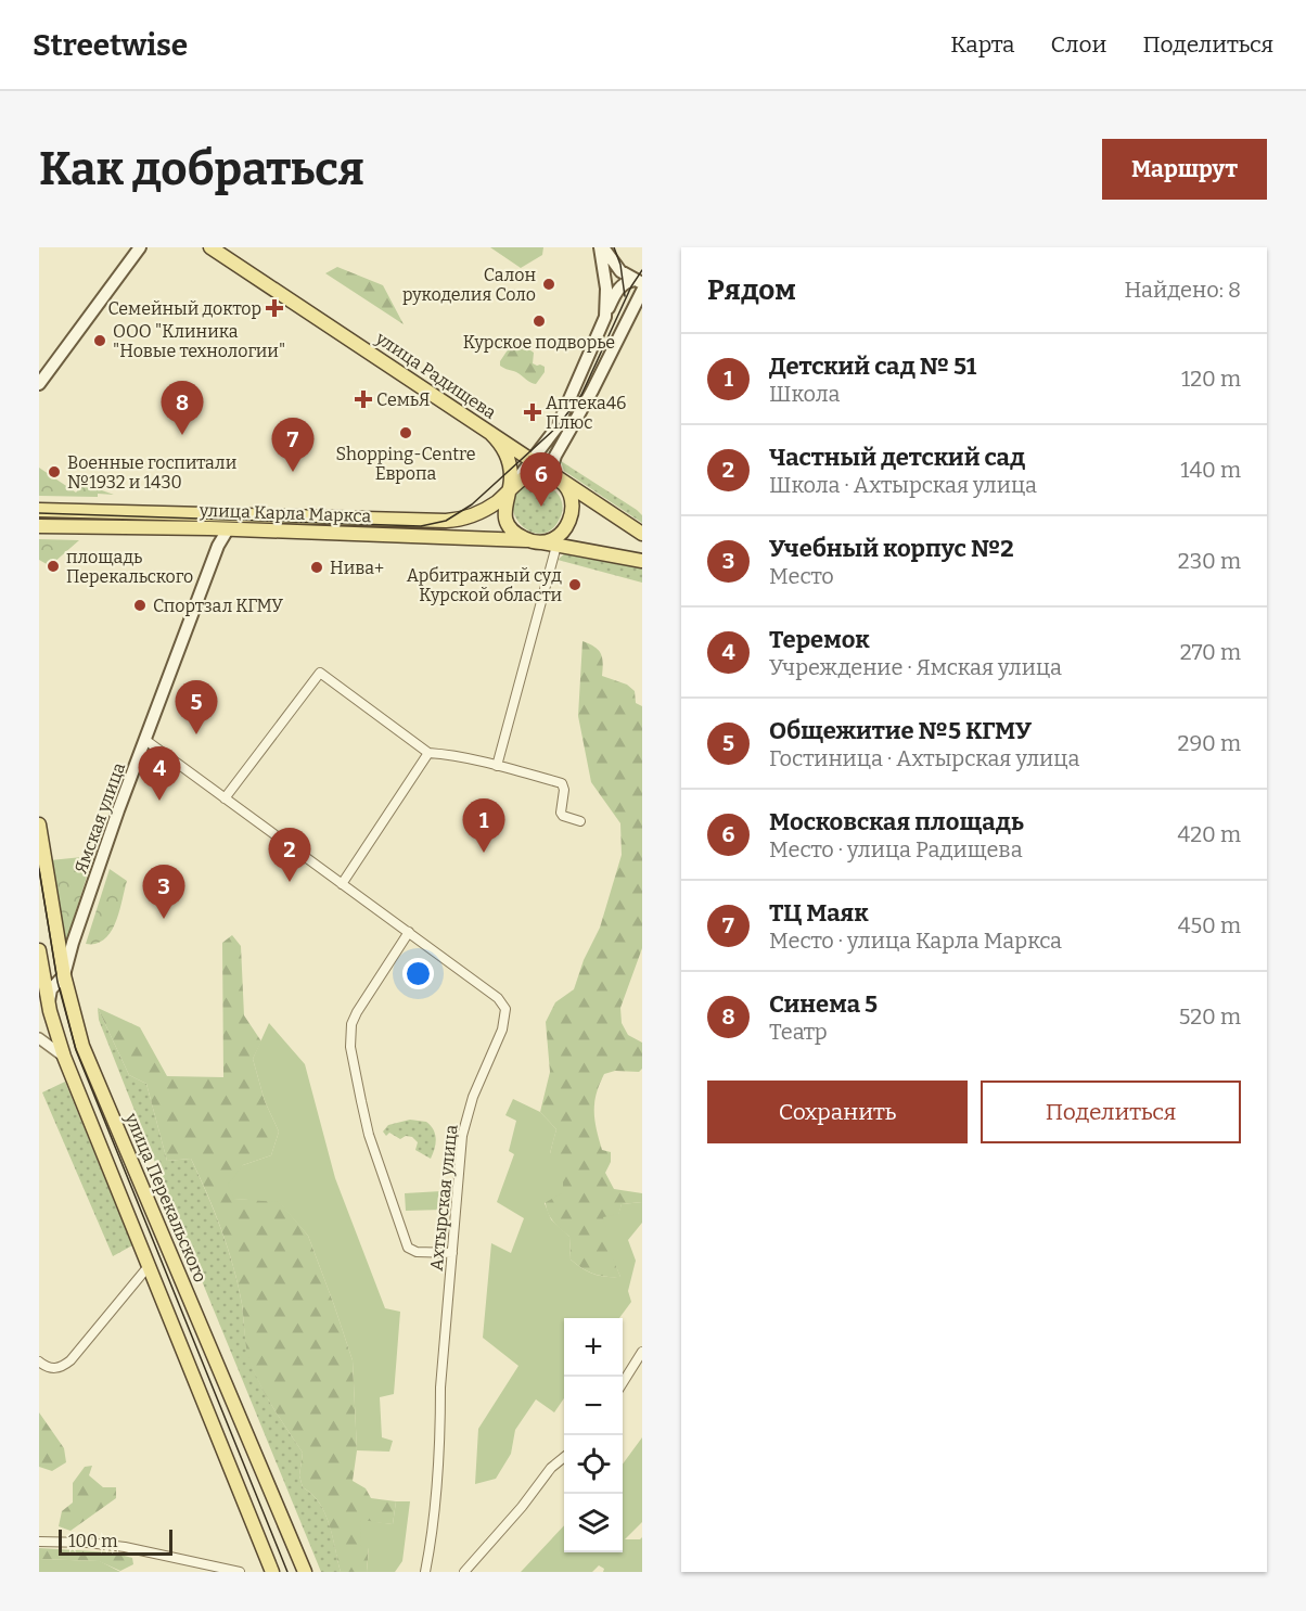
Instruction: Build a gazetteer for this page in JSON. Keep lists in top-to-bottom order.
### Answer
{
  "streets": {
    "main road": [
      "улица Радищева",
      "улица Карла Маркса",
      "Ямская улица",
      "улица Перекальского"
    ],
    "street": ["Ахтырская улица"]
  },
  "crossings": [
    ["улица Радищева", "улица Карла Маркса"],
    ["улица Карла Маркса", "Ямская улица"],
    ["Ямская улица", "улица Перекальского"],
    ["Ямская улица", "Ахтырская улица"]
  ],
  "places": {
    "other": [
      "Салон рукоделия Соло",
      "Курское подворье",
      "ООО \"Клиника \"Новые технологии\"",
      "Shopping-Centre Европа",
      "Военные госпитали №1932 и 1430",
      "площадь Перекальского",
      "Нива+",
      "Арбитражный суд Курской области",
      "Спортзал КГМУ"
    ],
    "health": ["Семейный доктор", "СемьЯ", "Аптека46 Плюс"]
  },
  "scale_bar": "100 m",
  "page": {
    "header": "Streetwise",
    "nav": ["Карта", "Слои", "Поделиться"],
    "buttons": [
      "Маршрут",
      ["Сохранить", "Поделиться"]
    ],
    "title": "Как добраться",
    "heading": ["Рядом", "Найдено: 8"],
    "list": [
      {
        "mark": "1",
        "name": "Детский сад № 51",
        "note": "Школа",
        "value": "120 m"
      },
      {
        "mark": "2",
        "name": "Частный детский сад",
        "note": "Школа · Ахтырская улица",
        "value": "140 m"
      },
      {
        "mark": "3",
        "name": "Учебный корпус №2",
        "note": "Место",
        "value": "230 m"
      },
      {
        "mark": "4",
        "name": "Теремок",
        "note": "Учреждение · Ямская улица",
        "value": "270 m"
      },
      {
        "mark": "5",
        "name": "Общежитие №5 КГМУ",
        "note": "Гостиница · Ахтырская улица",
        "value": "290 m"
      },
      {
        "mark": "6",
        "name": "Московская площадь",
        "note": "Место · улица Радищева",
        "value": "420 m"
      },
      {
        "mark": "7",
        "name": "ТЦ Маяк",
        "note": "Место · улица Карла Маркса",
        "value": "450 m"
      },
      {
        "mark": "8",
        "name": "Синема 5",
        "note": "Театр",
        "value": "520 m"
      }
    ],
    "pins": [
      "8",
      "7",
      "6",
      "5",
      "4",
      "1",
      "2",
      "3"
    ],
    "map_buttons": ["+", "−"],
    "scale": "100 m"
  }
}
